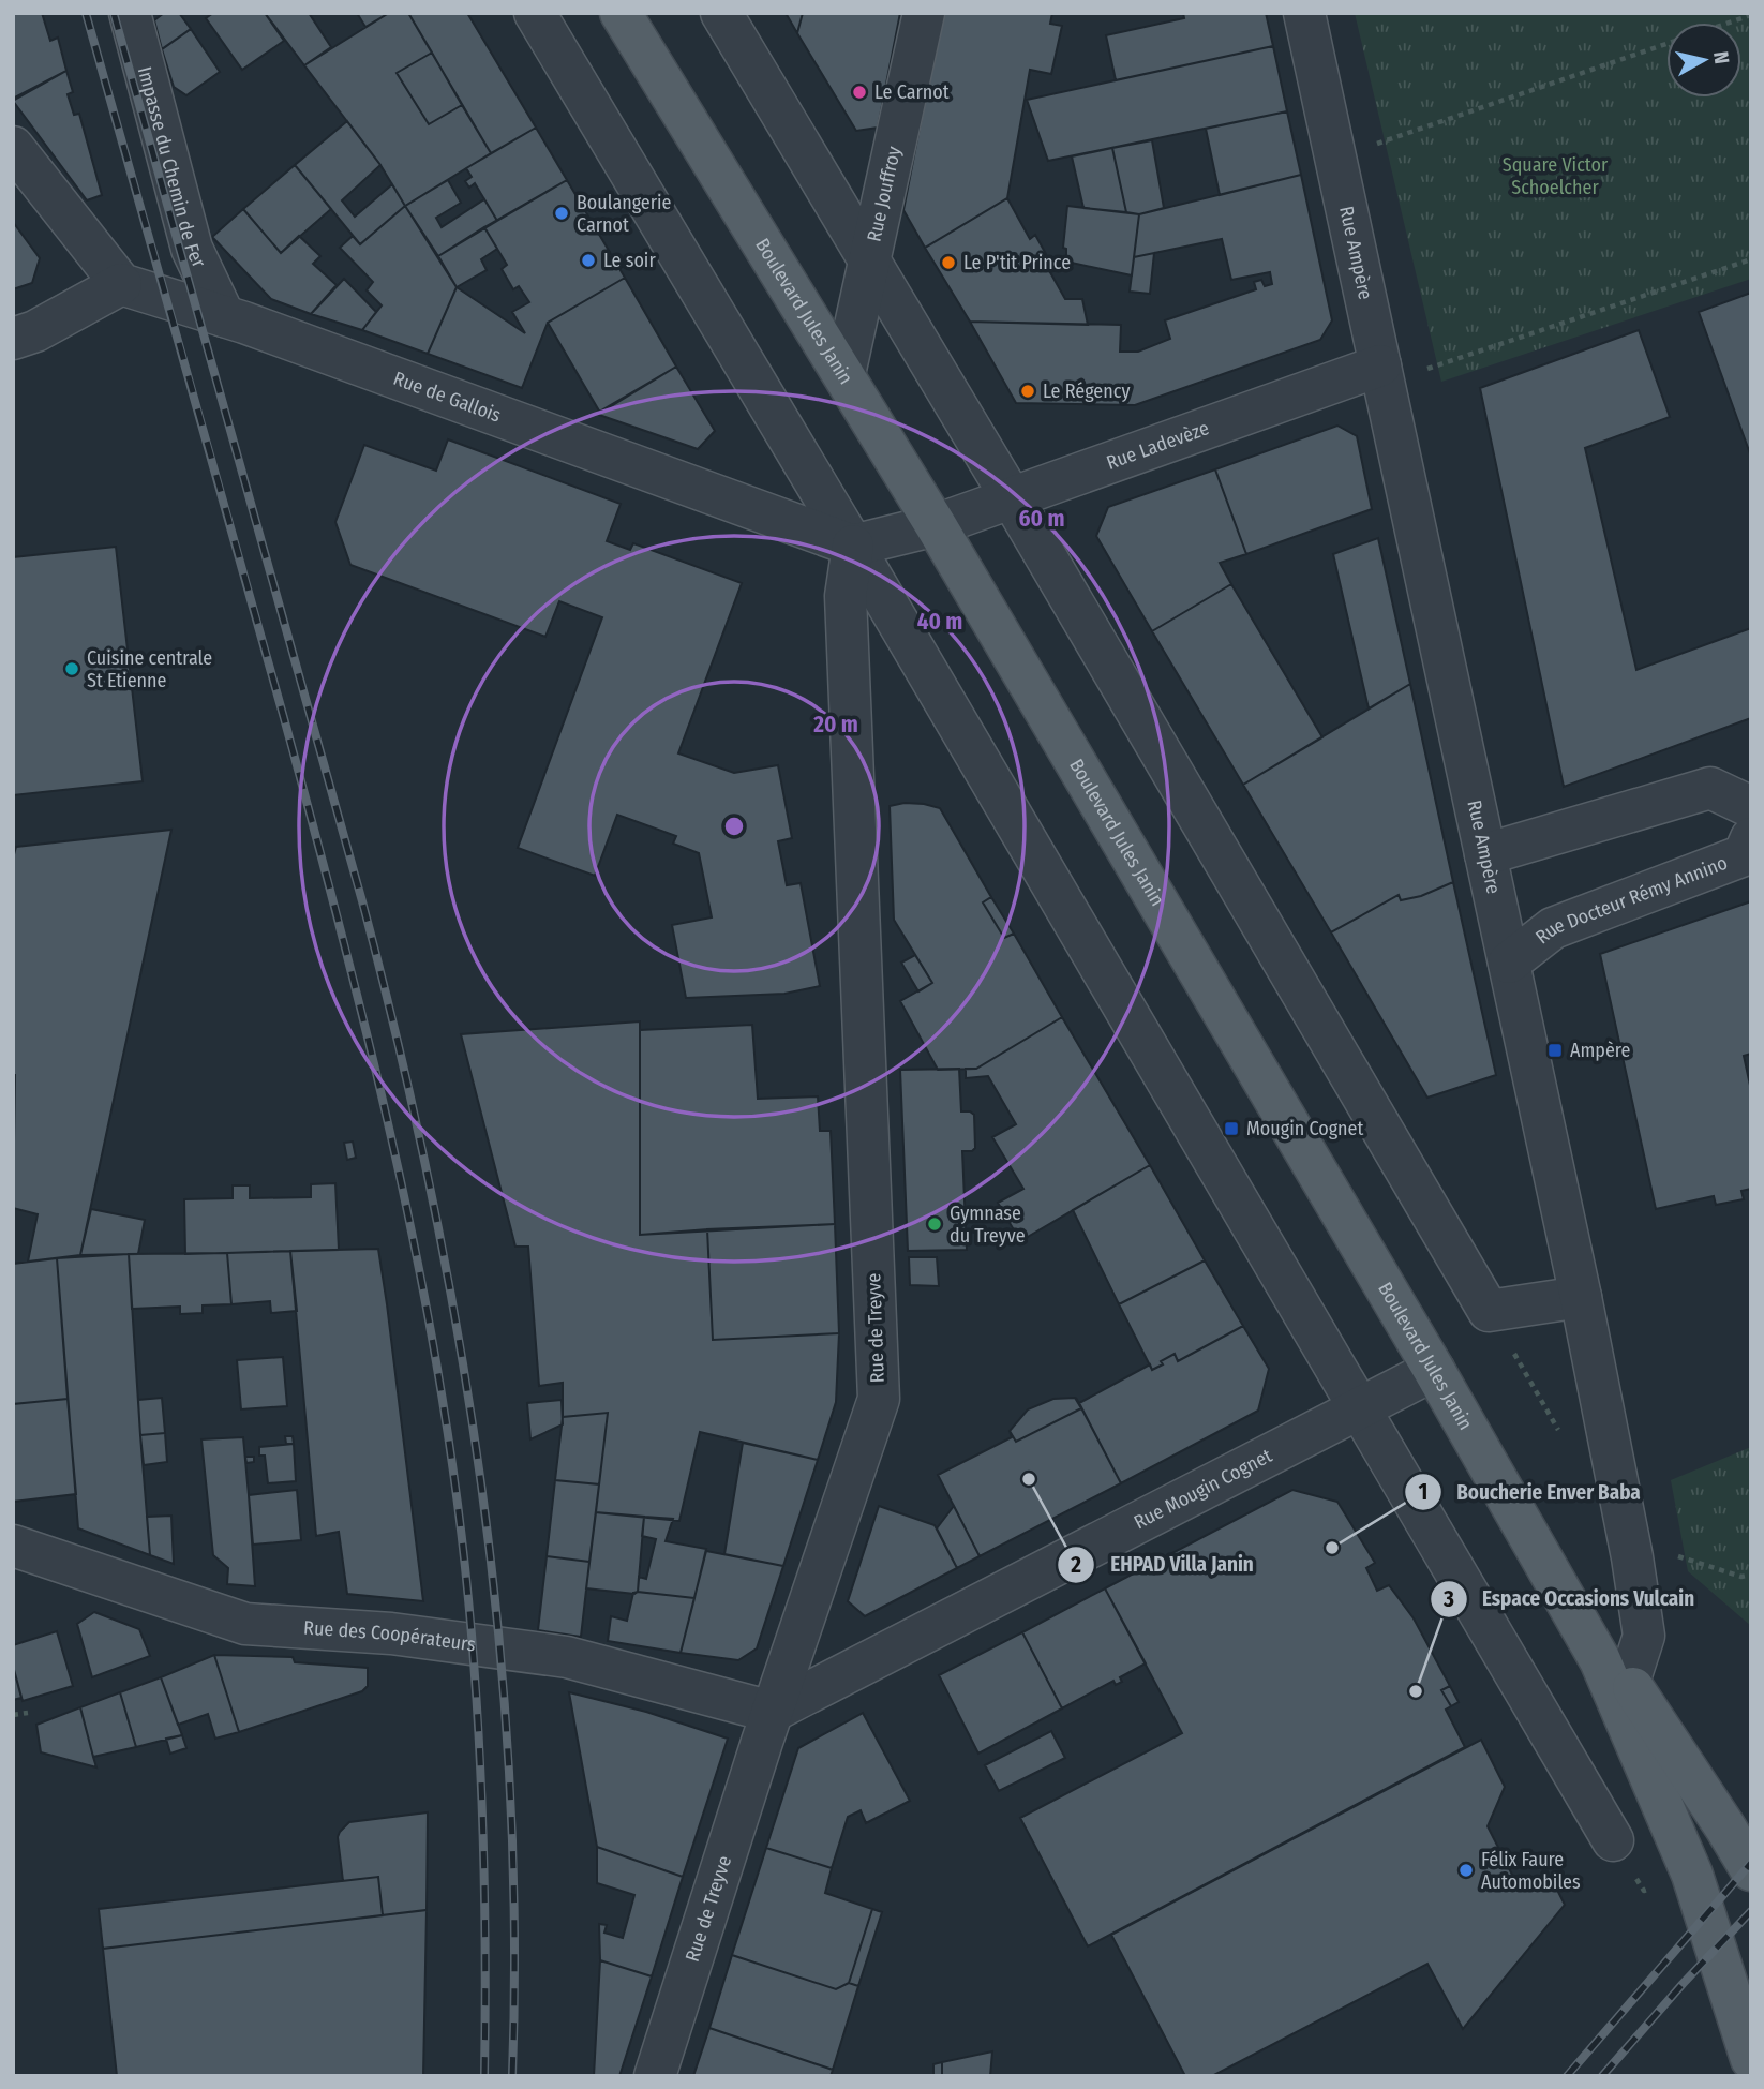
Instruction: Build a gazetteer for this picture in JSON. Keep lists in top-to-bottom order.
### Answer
{
  "streets": {
    "main road": ["Boulevard Jules Janin"],
    "street": [
      "Impasse du Chemin de Fer",
      "Rue Jouffroy",
      "Rue Ampère",
      "Rue de Gallois",
      "Rue Ladevèze",
      "Rue Docteur Rémy Annino",
      "Rue de Treyve",
      "Rue Mougin Cognet",
      "Rue des Coopérateurs"
    ]
  },
  "crossings": [
    ["Impasse du Chemin de Fer", "Rue de Gallois"],
    ["Rue Jouffroy", "Boulevard Jules Janin"],
    ["Rue Ampère", "Boulevard Jules Janin"],
    ["Rue Ampère", "Rue Ladevèze"],
    ["Rue Ampère", "Rue Docteur Rémy Annino"],
    ["Boulevard Jules Janin", "Rue Ladevèze"],
    ["Boulevard Jules Janin", "Rue Mougin Cognet"],
    ["Rue de Gallois", "Rue de Treyve"],
    ["Rue de Treyve", "Rue Mougin Cognet"],
    ["Rue de Treyve", "Rue des Coopérateurs"],
    ["Rue Mougin Cognet", "Rue des Coopérateurs"]
  ],
  "parks": ["Square Victor Schoelcher"],
  "places": {
    "other": [
      "Le Carnot",
      "Boulangerie Carnot",
      "Le soir",
      "Le P'tit Prince",
      "Le Régency",
      "Cuisine centrale St Etienne",
      "Gymnase du Treyve",
      "EHPAD Villa Janin",
      "Boucherie Enver Baba",
      "Espace Occasions Vulcain",
      "Félix Faure Automobiles"
    ],
    "transit": ["Ampère", "Mougin Cognet"]
  },
  "north": "right",
  "rings": ["60 m", "40 m", "20 m"]
}
